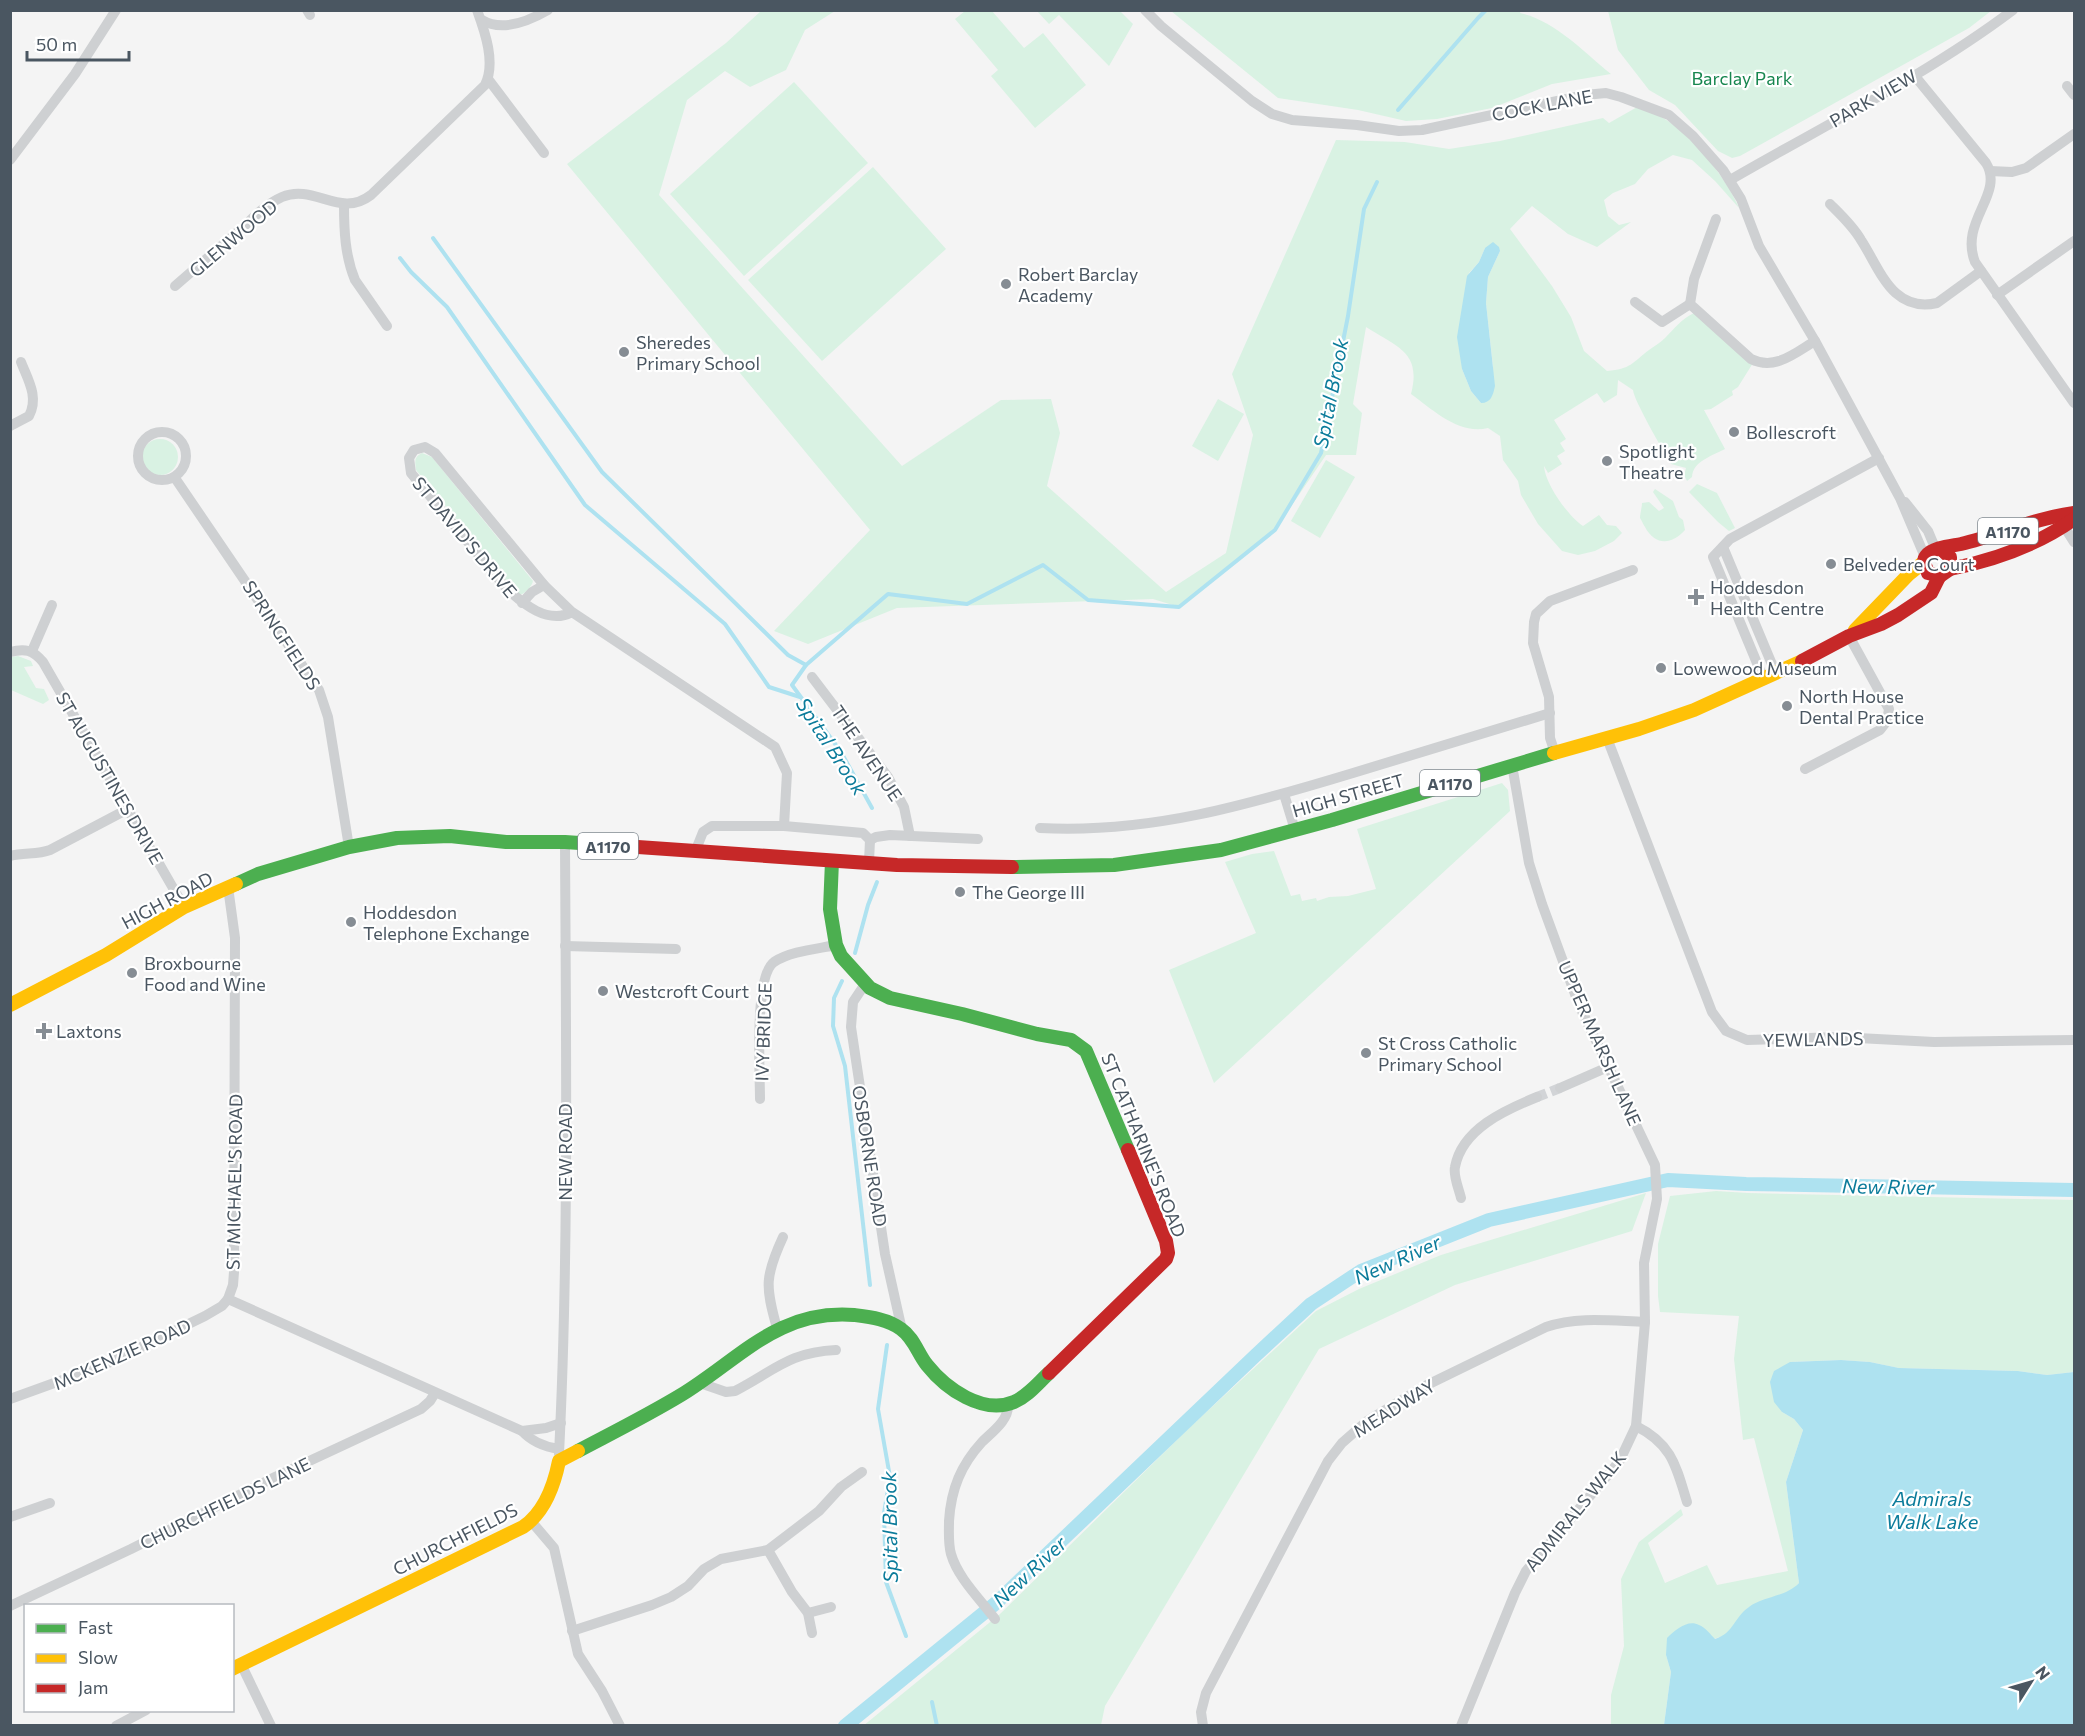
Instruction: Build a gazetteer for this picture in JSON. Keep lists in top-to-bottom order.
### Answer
{
  "streets": {
    "main road": [
      "A1170",
      "HIGH STREET",
      "HIGH ROAD",
      "ST CATHARINE'S ROAD",
      "CHURCHFIELDS"
    ],
    "street": [
      "PARK VIEW",
      "COCK LANE",
      "GLENWOOD",
      "ST DAVID'S DRIVE",
      "SPRINGFIELDS",
      "THE AVENUE",
      "ST AUGUSTINES DRIVE",
      "IVY BRIDGE",
      "YEWLANDS",
      "UPPER MARSH LANE",
      "NEW ROAD",
      "OSBORNE ROAD",
      "ST MICHAEL'S ROAD",
      "MCKENZIE ROAD",
      "MEADWAY",
      "CHURCHFIELDS LANE",
      "ADMIRALS WALK"
    ]
  },
  "crossings": [
    ["PARK VIEW", "COCK LANE"],
    ["COCK LANE", "HIGH STREET"],
    ["A1170", "SPRINGFIELDS"],
    ["A1170", "HIGH STREET"],
    ["A1170", "HIGH ROAD"],
    ["A1170", "ST CATHARINE'S ROAD"],
    ["A1170", "NEW ROAD"],
    ["SPRINGFIELDS", "HIGH ROAD"],
    ["ST AUGUSTINES DRIVE", "HIGH ROAD"],
    ["HIGH STREET", "YEWLANDS"],
    ["HIGH STREET", "UPPER MARSH LANE"],
    ["HIGH ROAD", "ST MICHAEL'S ROAD"],
    ["IVY BRIDGE", "ST CATHARINE'S ROAD"],
    ["UPPER MARSH LANE", "MEADWAY"],
    ["UPPER MARSH LANE", "ADMIRALS WALK"],
    ["ST CATHARINE'S ROAD", "OSBORNE ROAD"],
    ["NEW ROAD", "CHURCHFIELDS"],
    ["ST MICHAEL'S ROAD", "MCKENZIE ROAD"],
    ["MEADWAY", "ADMIRALS WALK"]
  ],
  "water": ["Spital Brook", "New River", "Admirals Walk Lake"],
  "parks": ["Barclay Park"],
  "places": {
    "other": [
      "Robert Barclay Academy",
      "Sheredes Primary School",
      "Bollescroft",
      "Spotlight Theatre",
      "Belvedere Court",
      "Lowewood Museum",
      "North House Dental Practice",
      "The George III",
      "Hoddesdon Telephone Exchange",
      "Broxbourne Food and Wine",
      "Westcroft Court",
      "St Cross Catholic Primary School"
    ],
    "health": ["Hoddesdon Health Centre", "Laxtons"]
  },
  "legend": ["Fast", "Slow", "Jam"],
  "scale_bar": "50 m",
  "north": "top right"
}
